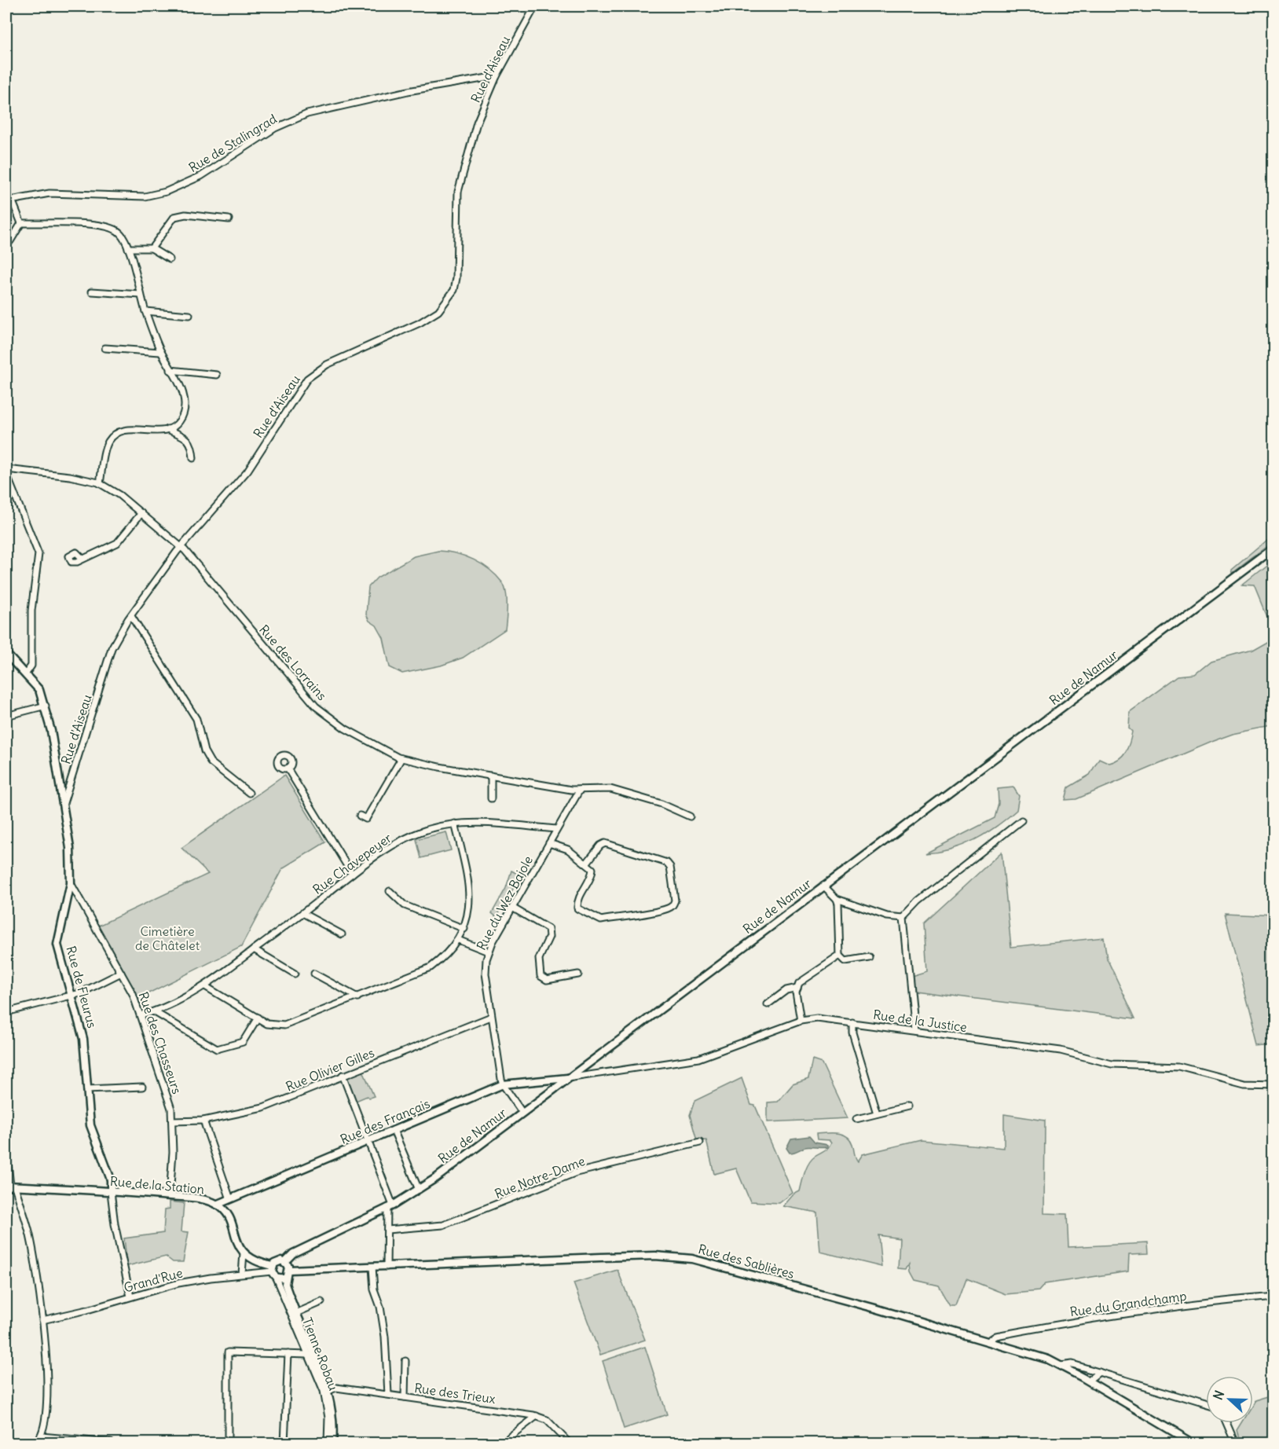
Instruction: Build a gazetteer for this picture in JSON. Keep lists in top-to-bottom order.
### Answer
{
  "streets": {
    "main road": [
      "Rue de Namur",
      "Rue de Fleurus",
      "Rue des Français",
      "Rue de la Station",
      "Rue des Sablières",
      "Tienne Robau"
    ],
    "street": [
      "Rue d'Aiseau",
      "Rue de Stalingrad",
      "Rue des Lorrains",
      "Rue Chavepeyer",
      "Rue du Wez Bajole",
      "Rue de la Justice",
      "Rue des Chasseurs",
      "Rue Olivier Gilles",
      "Rue Notre-Dame",
      "Grand'Rue",
      "Rue du Grandchamp",
      "Rue des Trieux"
    ]
  },
  "crossings": [
    ["Rue d'Aiseau", "Rue de Stalingrad"],
    ["Rue d'Aiseau", "Rue des Lorrains"],
    ["Rue d'Aiseau", "Rue de Fleurus"],
    ["Rue des Lorrains", "Rue du Wez Bajole"],
    ["Rue de Namur", "Rue du Wez Bajole"],
    ["Rue de Namur", "Rue de la Justice"],
    ["Rue de Namur", "Rue des Français"],
    ["Rue de Namur", "Rue des Sablières"],
    ["Rue de Namur", "Grand'Rue"],
    ["Rue de Namur", "Tienne Robau"],
    ["Rue Chavepeyer", "Rue du Wez Bajole"],
    ["Rue Chavepeyer", "Rue des Chasseurs"],
    ["Rue du Wez Bajole", "Rue Olivier Gilles"],
    ["Rue du Wez Bajole", "Rue des Français"],
    ["Rue de Fleurus", "Rue des Chasseurs"],
    ["Rue de Fleurus", "Rue de la Station"],
    ["Rue de la Justice", "Rue des Français"],
    ["Rue des Chasseurs", "Rue Olivier Gilles"],
    ["Rue des Chasseurs", "Rue de la Station"],
    ["Rue des Français", "Rue de la Station"],
    ["Rue des Sablières", "Grand'Rue"],
    ["Rue des Sablières", "Rue du Grandchamp"],
    ["Rue des Sablières", "Tienne Robau"],
    ["Grand'Rue", "Tienne Robau"],
    ["Tienne Robau", "Rue des Trieux"]
  ],
  "parks": ["Cimetière de Châtelet"],
  "north": "left"
}
